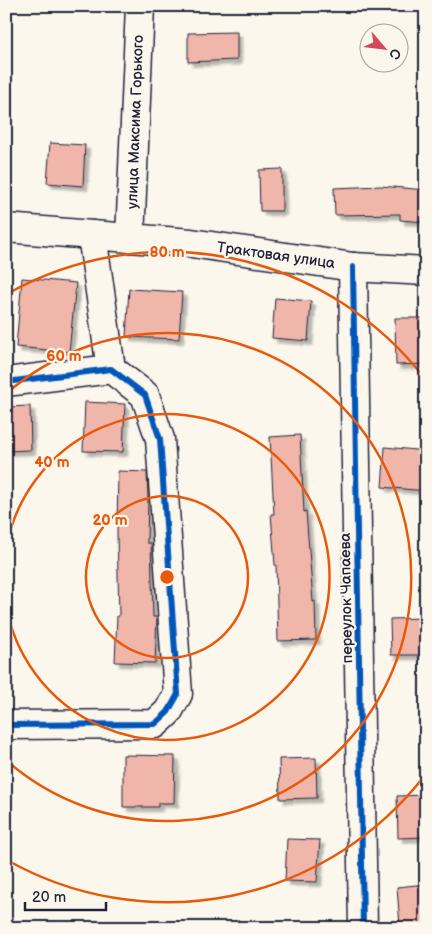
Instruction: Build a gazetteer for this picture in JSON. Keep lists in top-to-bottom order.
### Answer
{
  "streets": {
    "street": ["улица Максима Горького", "Трактовая улица", "переулок Чапаева"]
  },
  "crossings": [
    ["улица Максима Горького", "Трактовая улица"],
    ["Трактовая улица", "переулок Чапаева"]
  ],
  "scale_bar": "20 m",
  "north": "bottom right",
  "rings": [
    "80 m",
    "60 m",
    "40 m",
    "20 m"
  ]
}
